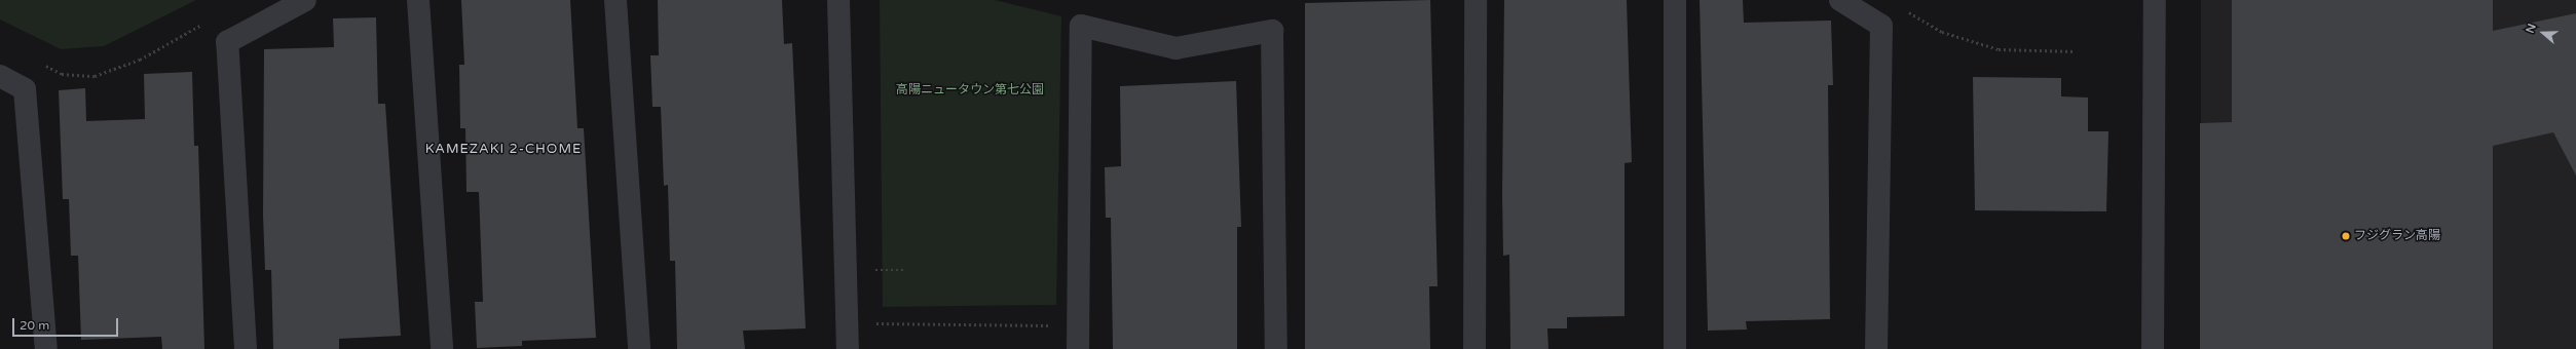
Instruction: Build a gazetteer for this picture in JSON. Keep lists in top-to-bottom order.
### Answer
{
  "districts": ["KAMEZAKI 2-CHOME"],
  "parks": ["高陽ニュータウン第七公園"],
  "places": ["フジグラン高陽"],
  "scale_bar": "20 m",
  "north": "left"
}
